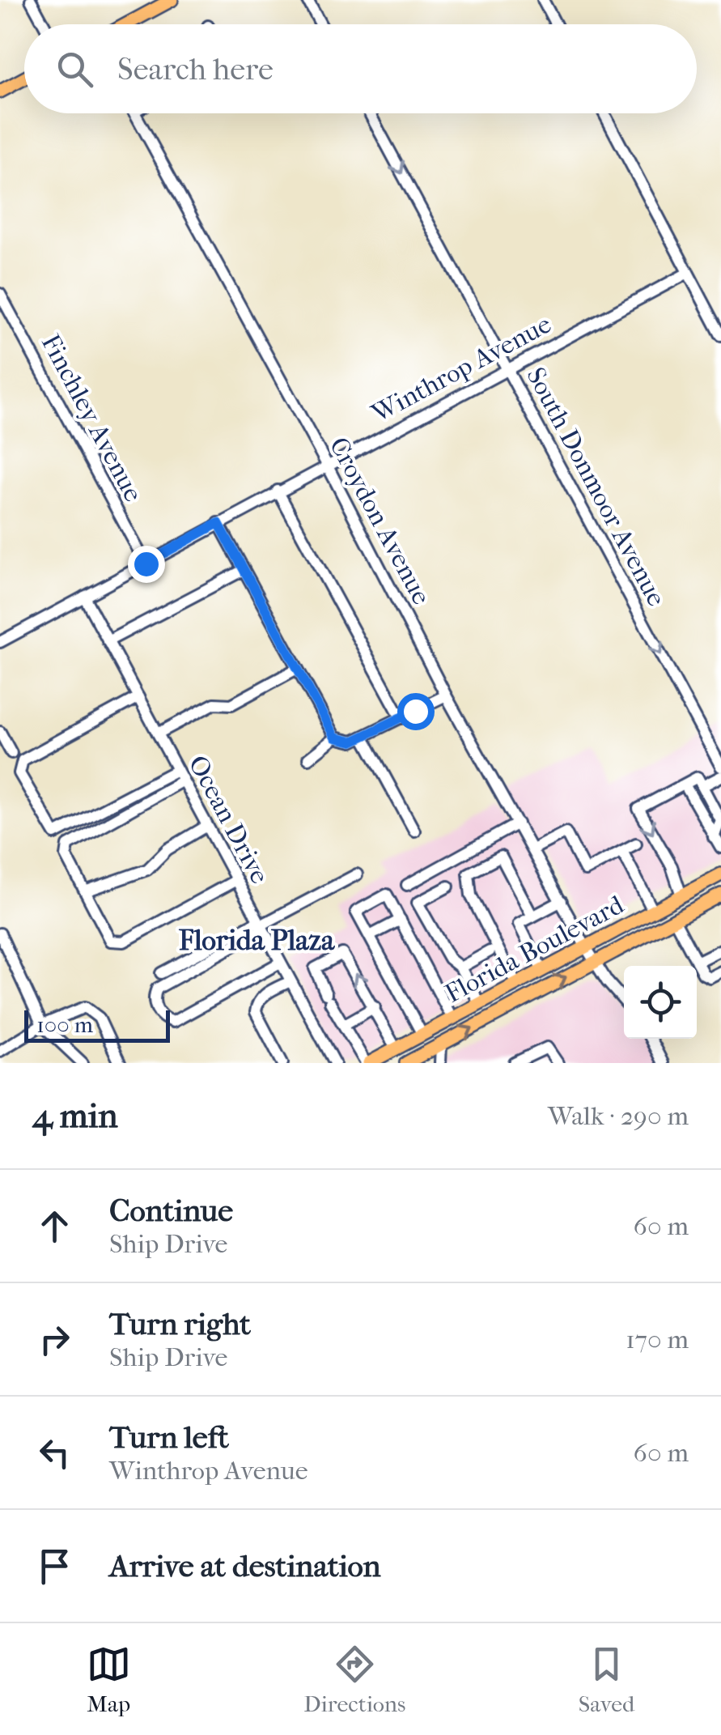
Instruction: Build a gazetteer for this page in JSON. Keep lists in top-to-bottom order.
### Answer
{
  "streets": {
    "main road": ["Florida Boulevard"],
    "street": [
      "Winthrop Avenue",
      "Finchley Avenue",
      "South Donmoor Avenue",
      "Croydon Avenue",
      "Ocean Drive"
    ]
  },
  "crossings": [
    ["Winthrop Avenue", "Finchley Avenue"],
    ["Winthrop Avenue", "South Donmoor Avenue"],
    ["Winthrop Avenue", "Croydon Avenue"],
    ["Winthrop Avenue", "Ocean Drive"],
    ["Croydon Avenue", "Florida Boulevard"]
  ],
  "one_way": ["South Donmoor Avenue"],
  "districts": ["Florida Plaza"],
  "scale_bar": "100 m",
  "page": {
    "search": "Search here",
    "scale": "100 m",
    "heading": ["4 min", "Walk · 290 m"],
    "list": [
      ["Continue", "Ship Drive", "60 m"],
      ["Turn right", "Ship Drive", "170 m"],
      ["Turn left", "Winthrop Avenue", "60 m"],
      "Arrive at destination"
    ],
    "nav": ["Map", "Directions", "Saved"]
  }
}
